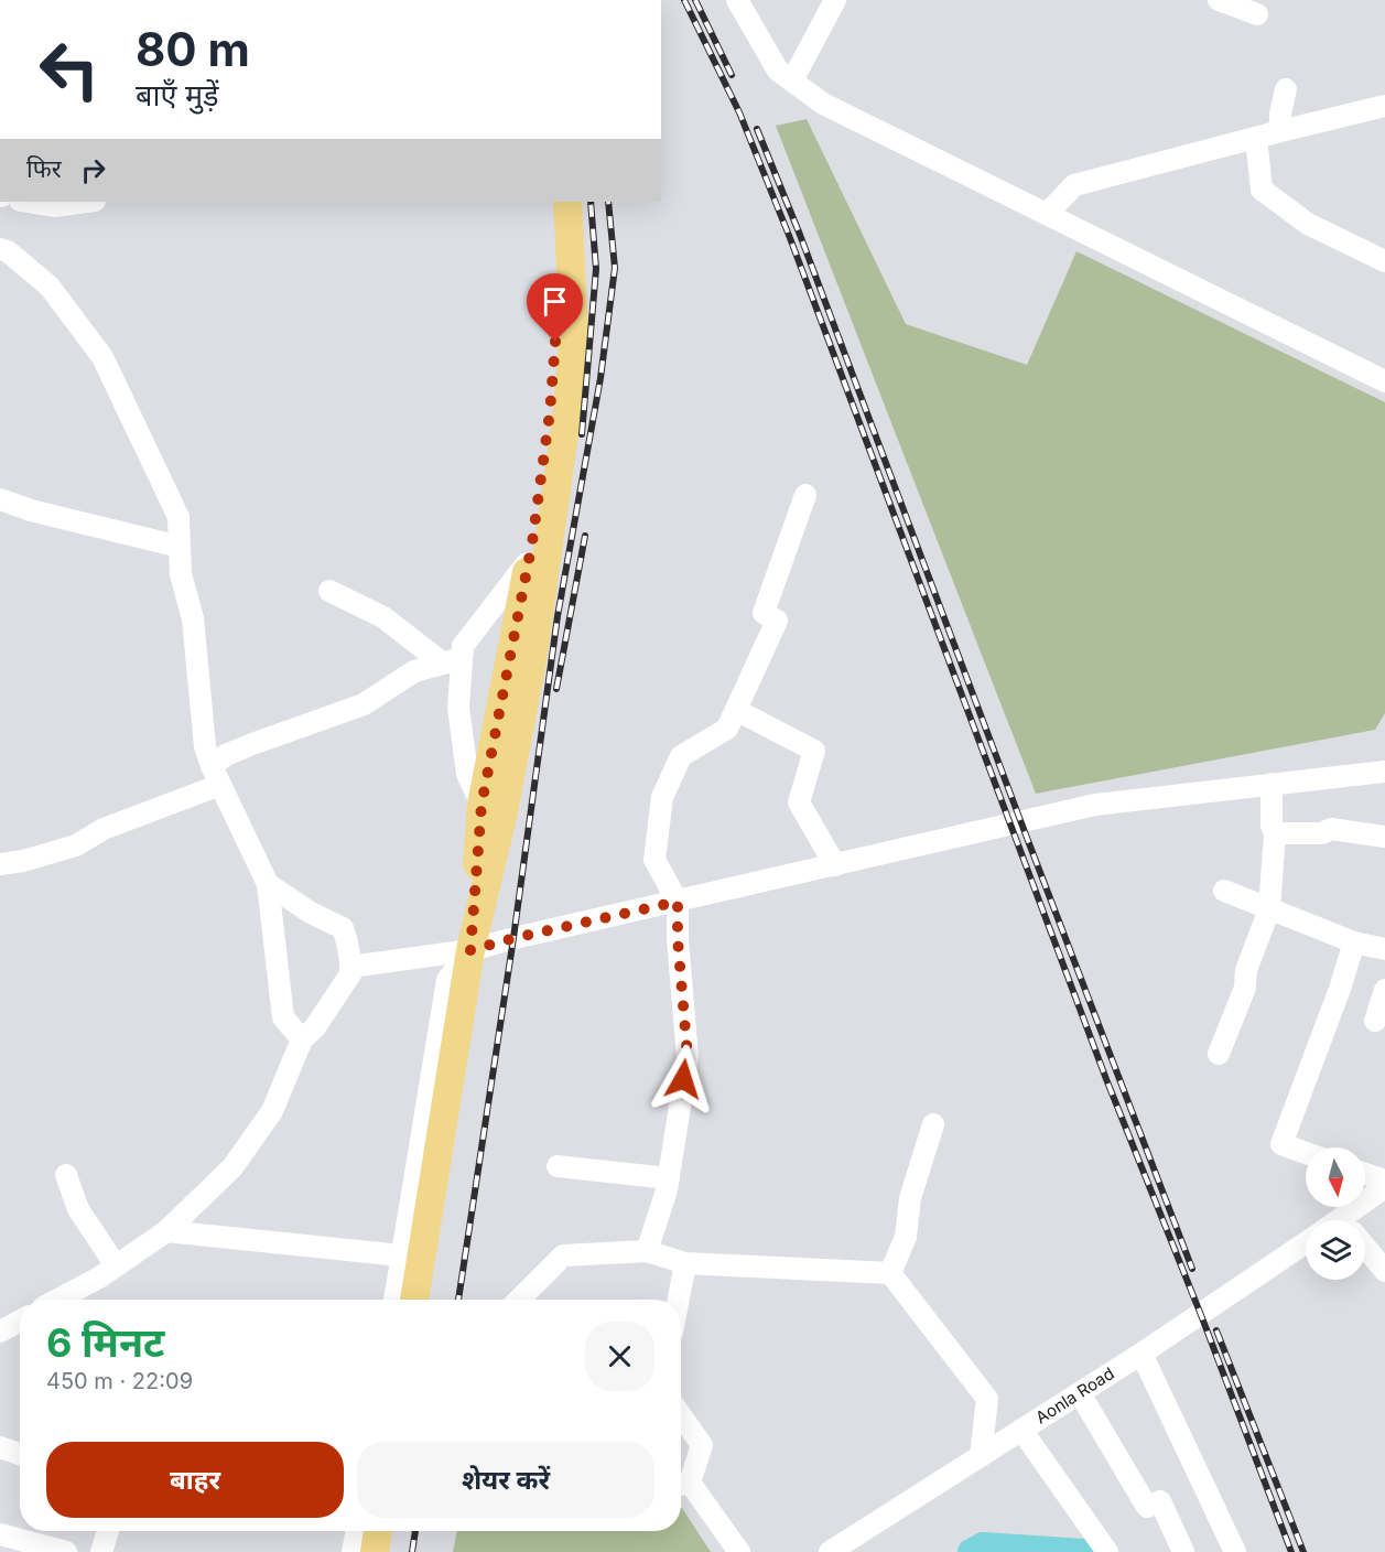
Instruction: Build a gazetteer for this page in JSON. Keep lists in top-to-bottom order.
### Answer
{
  "streets": {
    "street": ["Aonla Road"]
  },
  "north": "bottom",
  "page": {
    "turn": ["80 m", "बाएँ मुड़ें"],
    "then": "फिर",
    "heading": ["6 मिनट", "450 m · 22:09"],
    "buttons": ["बाहर", "शेयर करें"]
  }
}
